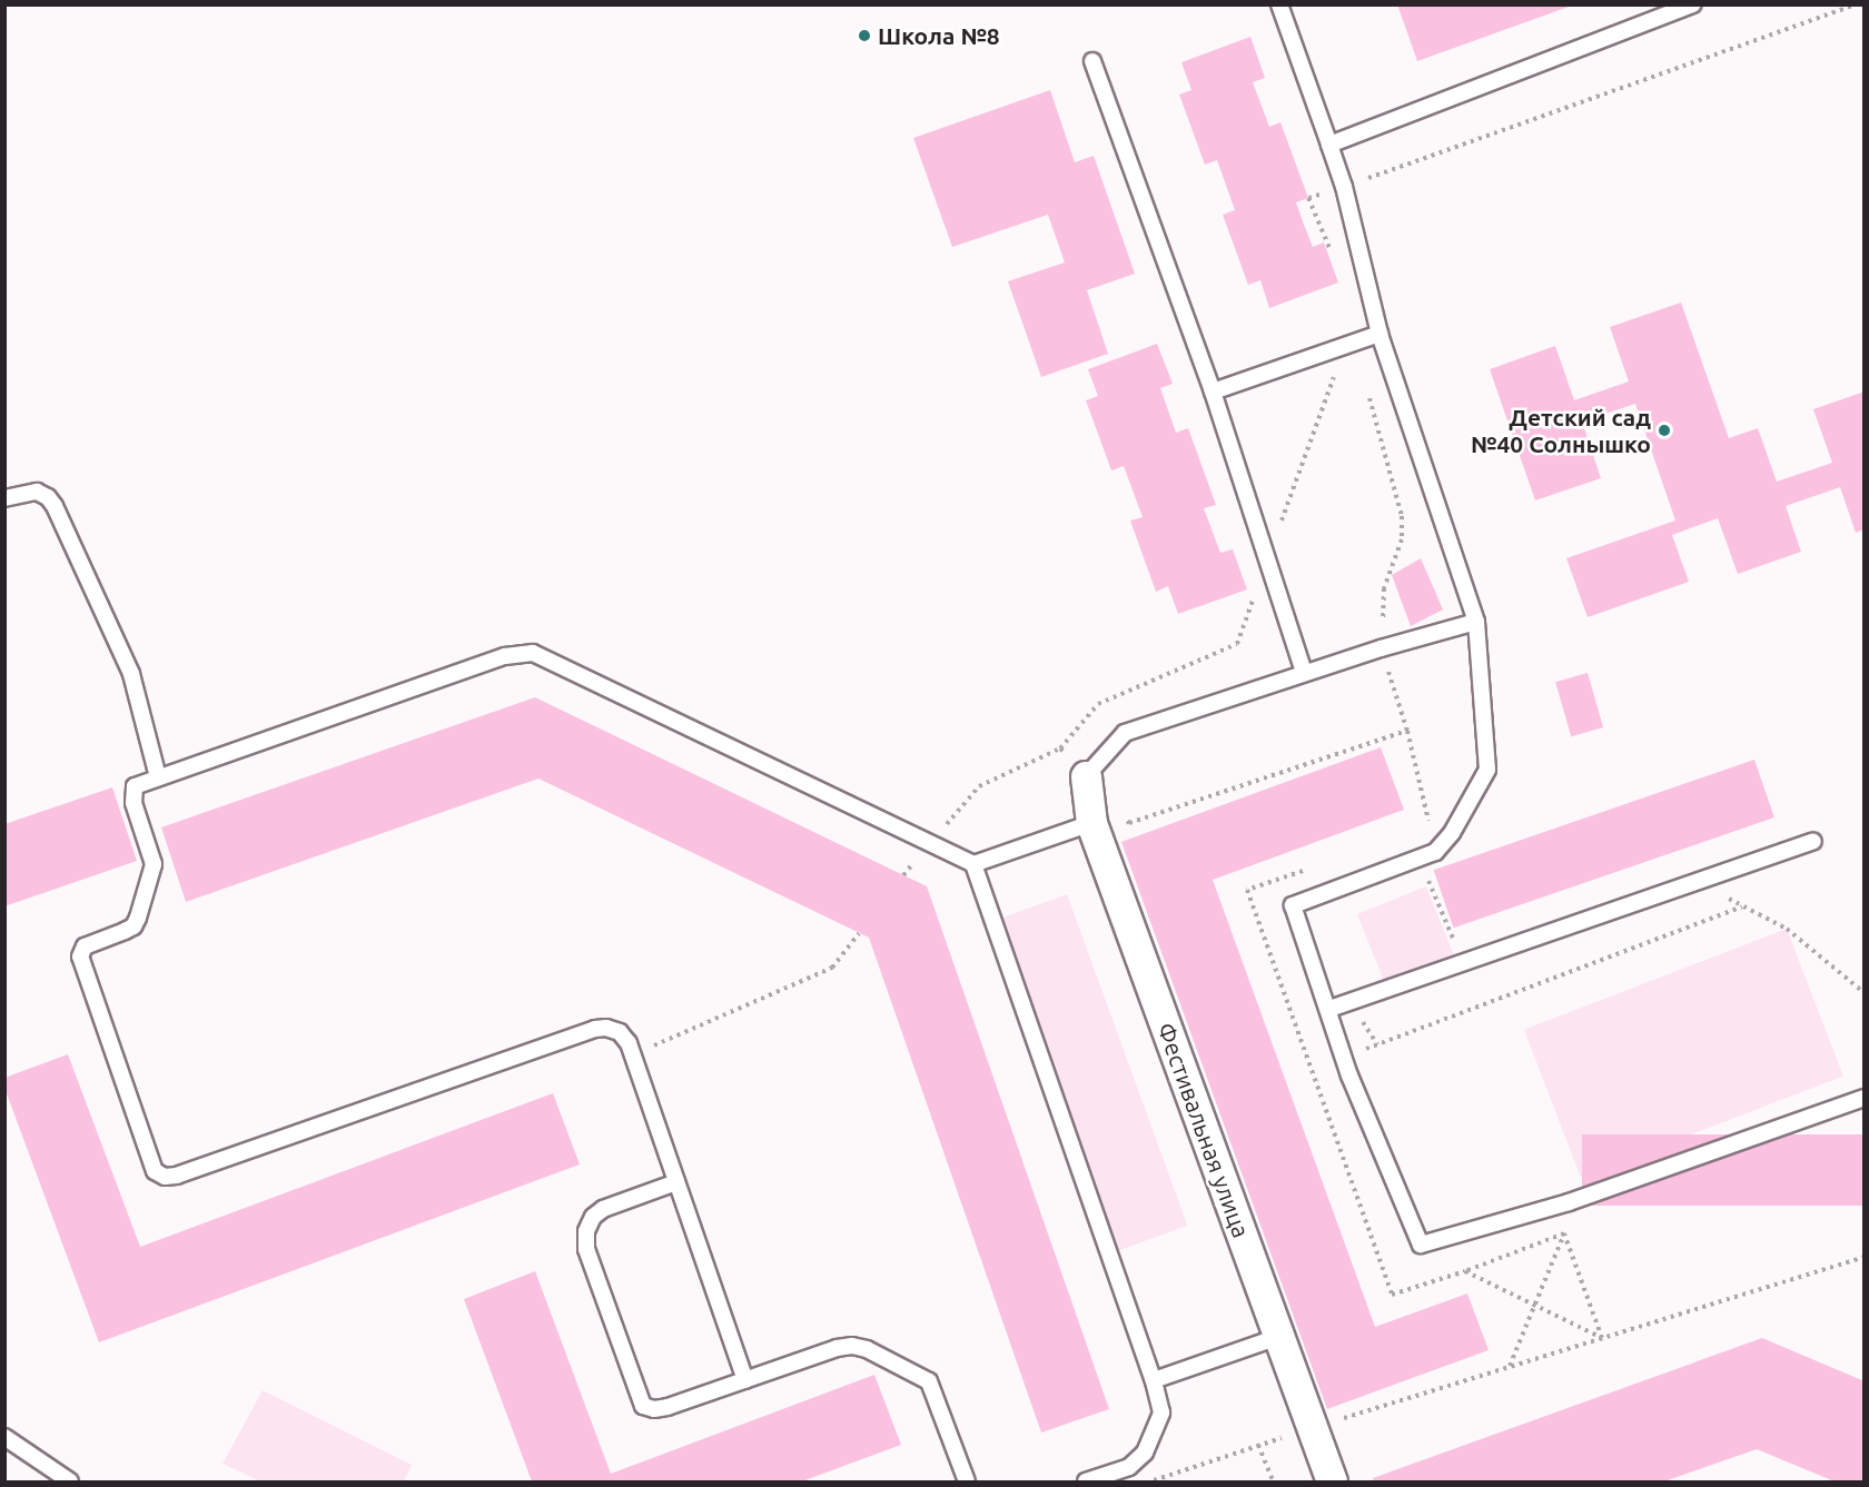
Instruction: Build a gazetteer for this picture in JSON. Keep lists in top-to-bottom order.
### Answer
{
  "streets": {
    "street": ["Фестивальная улица"]
  },
  "places": ["Школа №8", "Детский сад №40 Солнышко"]
}
